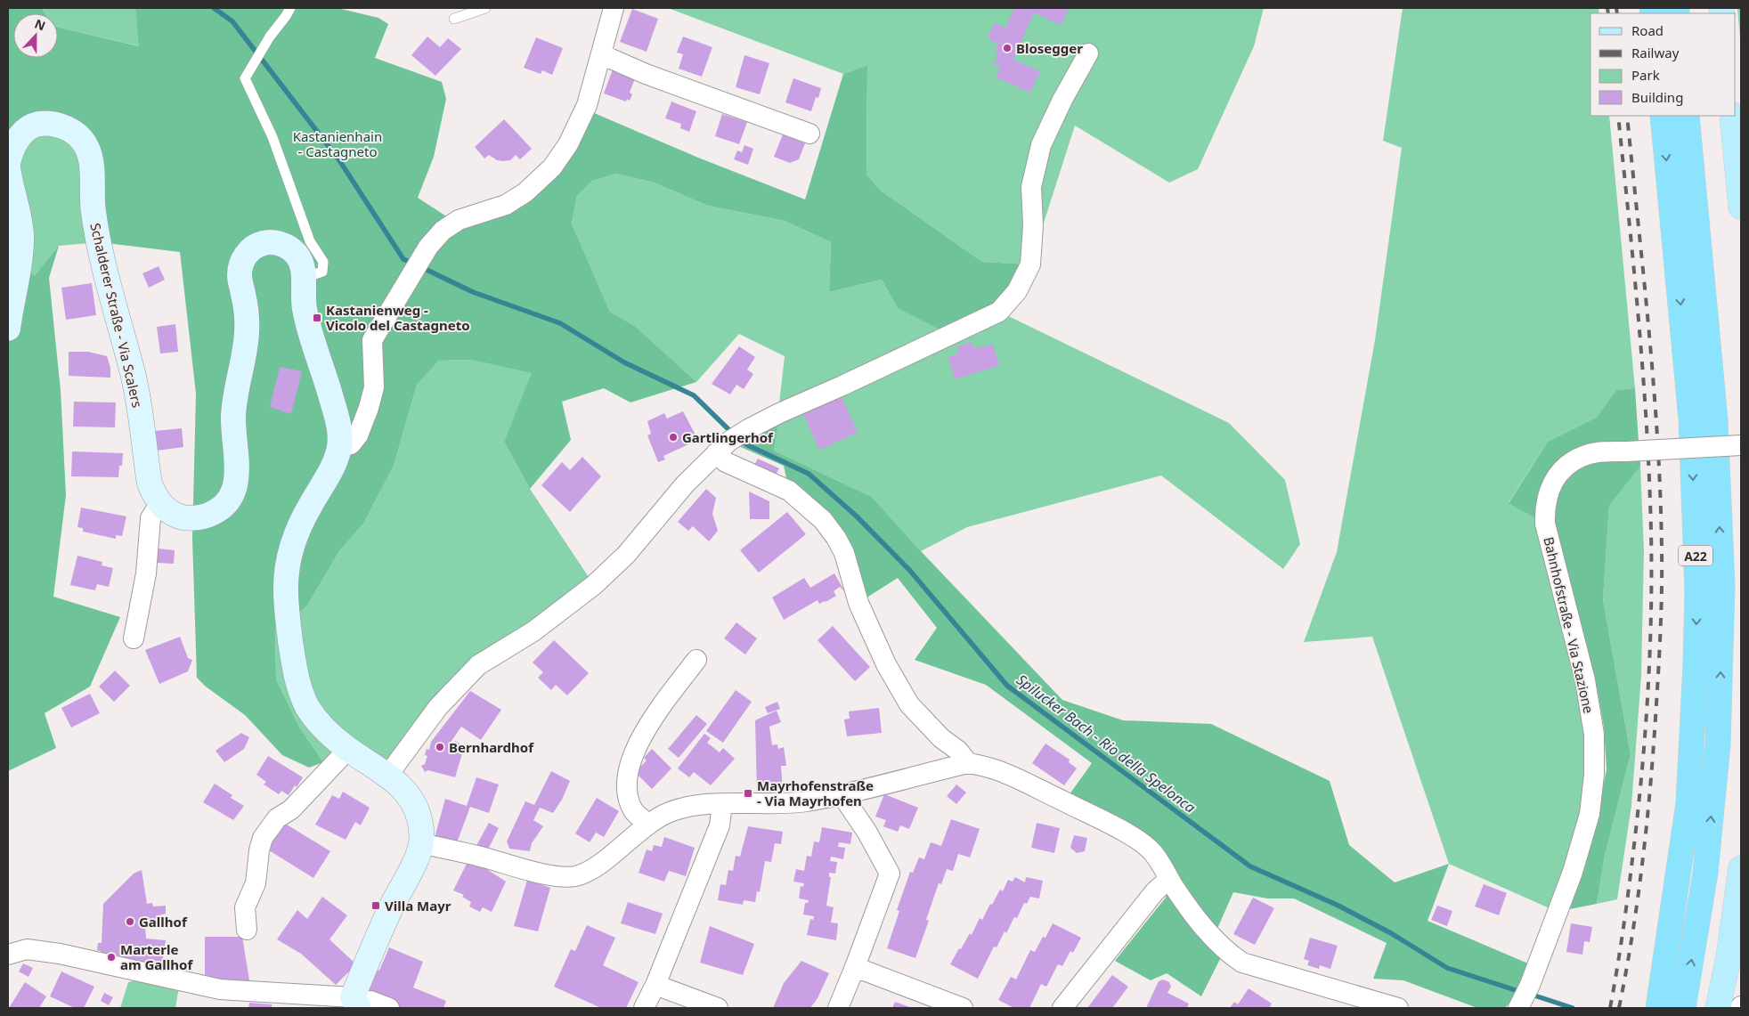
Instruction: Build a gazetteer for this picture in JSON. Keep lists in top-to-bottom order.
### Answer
{
  "streets": {
    "highway": ["A22"],
    "street": ["Schalderer Straße - Via Scalers", "Bahnhofstraße - Via Stazione"]
  },
  "water": ["Spilucker Bach - Rio della Spelonca"],
  "parks": ["Kastanienhain - Castagneto"],
  "places": {
    "other": [
      "Blosegger",
      "Gartlingerhof",
      "Bernhardhof",
      "Gallhof",
      "Marterle am Gallhof"
    ],
    "transit": ["Kastanienweg - Vicolo del Castagneto", "Mayrhofenstraße - Via Mayrhofen", "Villa Mayr"]
  },
  "legend": [
    "Road",
    "Railway",
    "Park",
    "Building"
  ],
  "north": "top"
}
